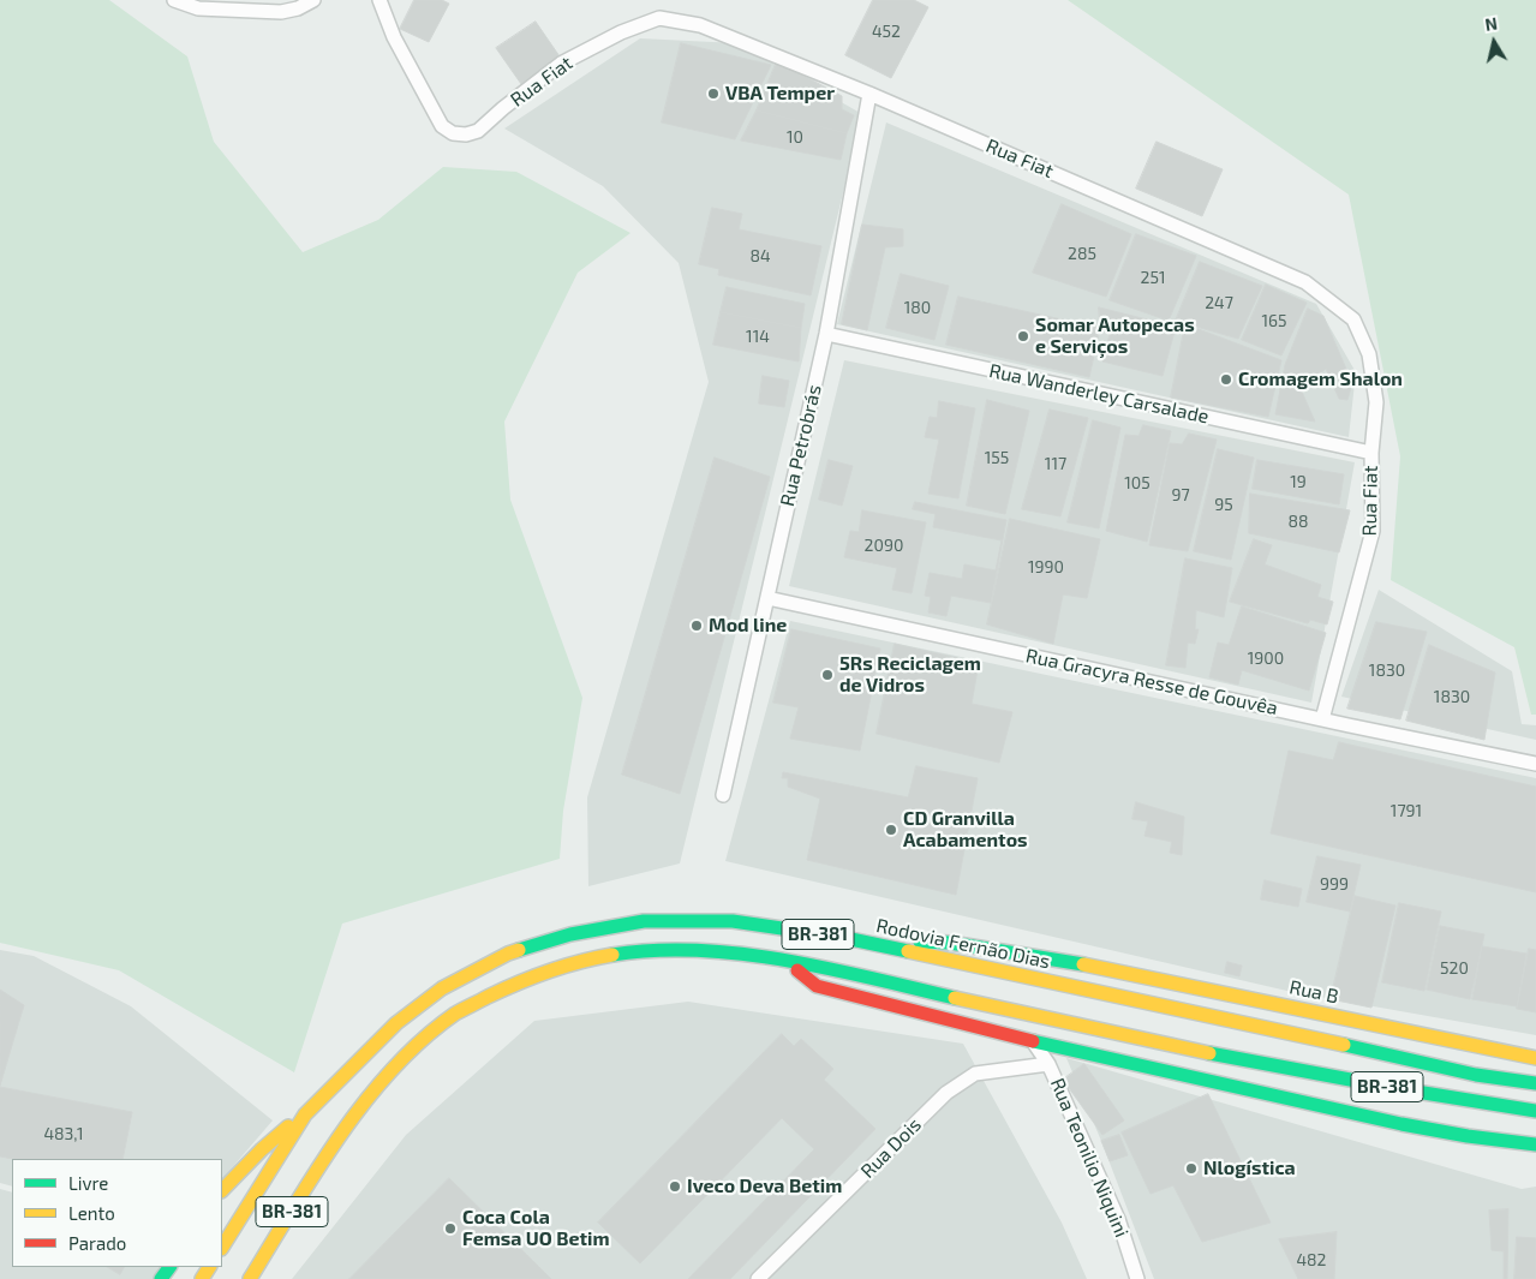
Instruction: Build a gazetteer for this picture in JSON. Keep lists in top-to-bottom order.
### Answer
{
  "streets": {
    "main road": ["BR-381", "Rodovia Fernão Dias", "Rua B"],
    "street": [
      "Rua Fiat",
      "Rua Wanderley Carsalade",
      "Rua Petrobrás",
      "Rua Gracyra Resse de Gouvêa",
      "Rua Dois",
      "Rua Teonilio Niquini"
    ]
  },
  "crossings": [
    ["Rua Fiat", "Rua Wanderley Carsalade"],
    ["Rua Fiat", "Rua Petrobrás"],
    ["Rua Fiat", "Rua Gracyra Resse de Gouvêa"],
    ["Rua Wanderley Carsalade", "Rua Petrobrás"],
    ["Rua Petrobrás", "Rua Gracyra Resse de Gouvêa"],
    ["BR-381", "Rua Teonilio Niquini"],
    ["Rodovia Fernão Dias", "Rua B"],
    ["Rua Dois", "Rua Teonilio Niquini"]
  ],
  "places": [
    "VBA Temper",
    "Somar Autopecas e Serviços",
    "Cromagem Shalon",
    "Mod line",
    "5Rs Reciclagem de Vidros",
    "CD Granvilla Acabamentos",
    "Nlogística",
    "Iveco Deva Betim",
    "Coca Cola Femsa UO Betim"
  ],
  "house_numbers": [
    "452",
    "10",
    "285",
    "84",
    "251",
    "247",
    "180",
    "165",
    "114",
    "155",
    "117",
    "19",
    "105",
    "97",
    "95",
    "88",
    "2090",
    "1990",
    "1900",
    "1830",
    "1830",
    "1791",
    "999",
    "520",
    "483,1",
    "482"
  ],
  "legend": ["Livre", "Lento", "Parado"],
  "north": "top"
}
